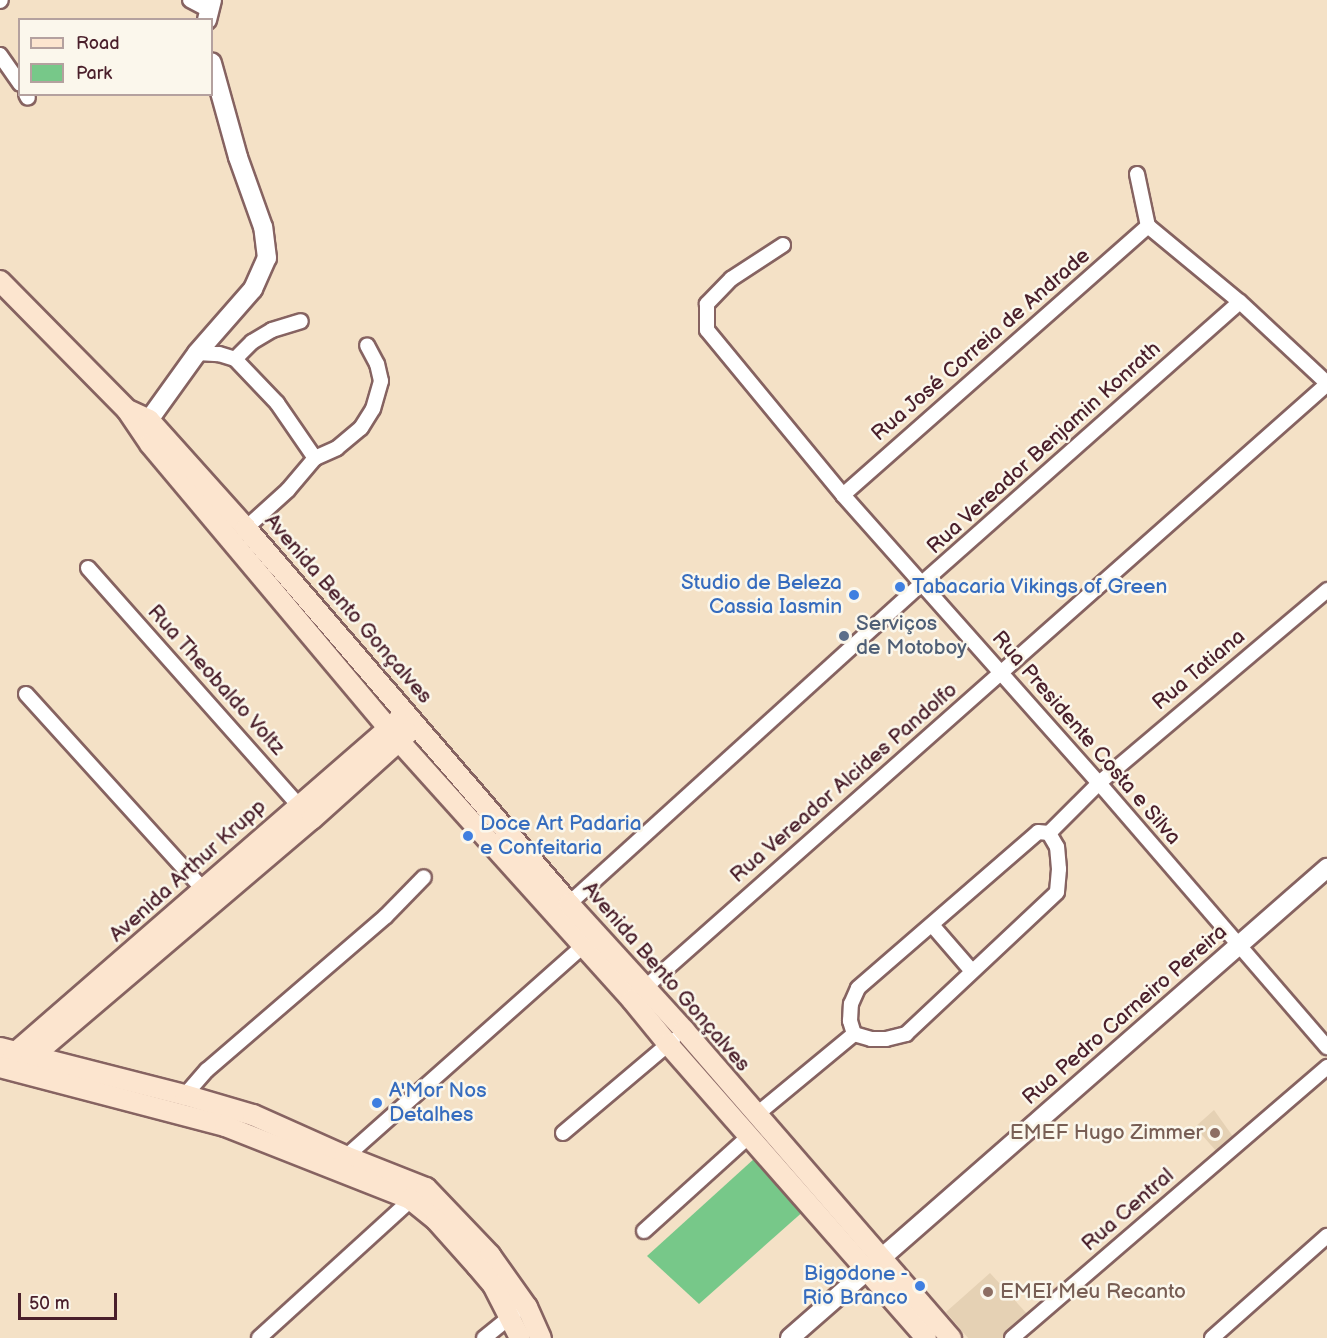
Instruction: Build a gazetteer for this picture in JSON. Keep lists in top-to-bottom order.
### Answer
{
  "streets": {
    "main road": ["Avenida Bento Gonçalves", "Avenida Arthur Krupp"],
    "street": [
      "Rua José Correia de Andrade",
      "Rua Vereador Benjamin Konrath",
      "Rua Tatiana",
      "Rua Theobaldo Voltz",
      "Rua Presidente Costa e Silva",
      "Rua Vereador Alcides Pandolfo",
      "Rua Pedro Carneiro Pereira",
      "Rua Central"
    ]
  },
  "crossings": [
    ["Rua José Correia de Andrade", "Rua Presidente Costa e Silva"],
    ["Rua Vereador Benjamin Konrath", "Avenida Bento Gonçalves"],
    ["Rua Vereador Benjamin Konrath", "Rua Presidente Costa e Silva"],
    ["Avenida Bento Gonçalves", "Rua Vereador Alcides Pandolfo"],
    ["Avenida Bento Gonçalves", "Avenida Arthur Krupp"],
    ["Avenida Bento Gonçalves", "Rua Pedro Carneiro Pereira"],
    ["Rua Tatiana", "Rua Presidente Costa e Silva"],
    ["Rua Theobaldo Voltz", "Avenida Arthur Krupp"],
    ["Rua Presidente Costa e Silva", "Rua Vereador Alcides Pandolfo"],
    ["Rua Presidente Costa e Silva", "Rua Pedro Carneiro Pereira"]
  ],
  "places": [
    "Tabacaria Vikings of Green",
    "Studio de Beleza Cassia Iasmin",
    "Serviços de Motoboy",
    "Doce Art Padaria e Confeitaria",
    "A'Mor Nos Detalhes",
    "EMEF Hugo Zimmer",
    "Bigodone - Rio Branco",
    "EMEI Meu Recanto"
  ],
  "legend": ["Road", "Park"],
  "scale_bar": "50 m"
}
